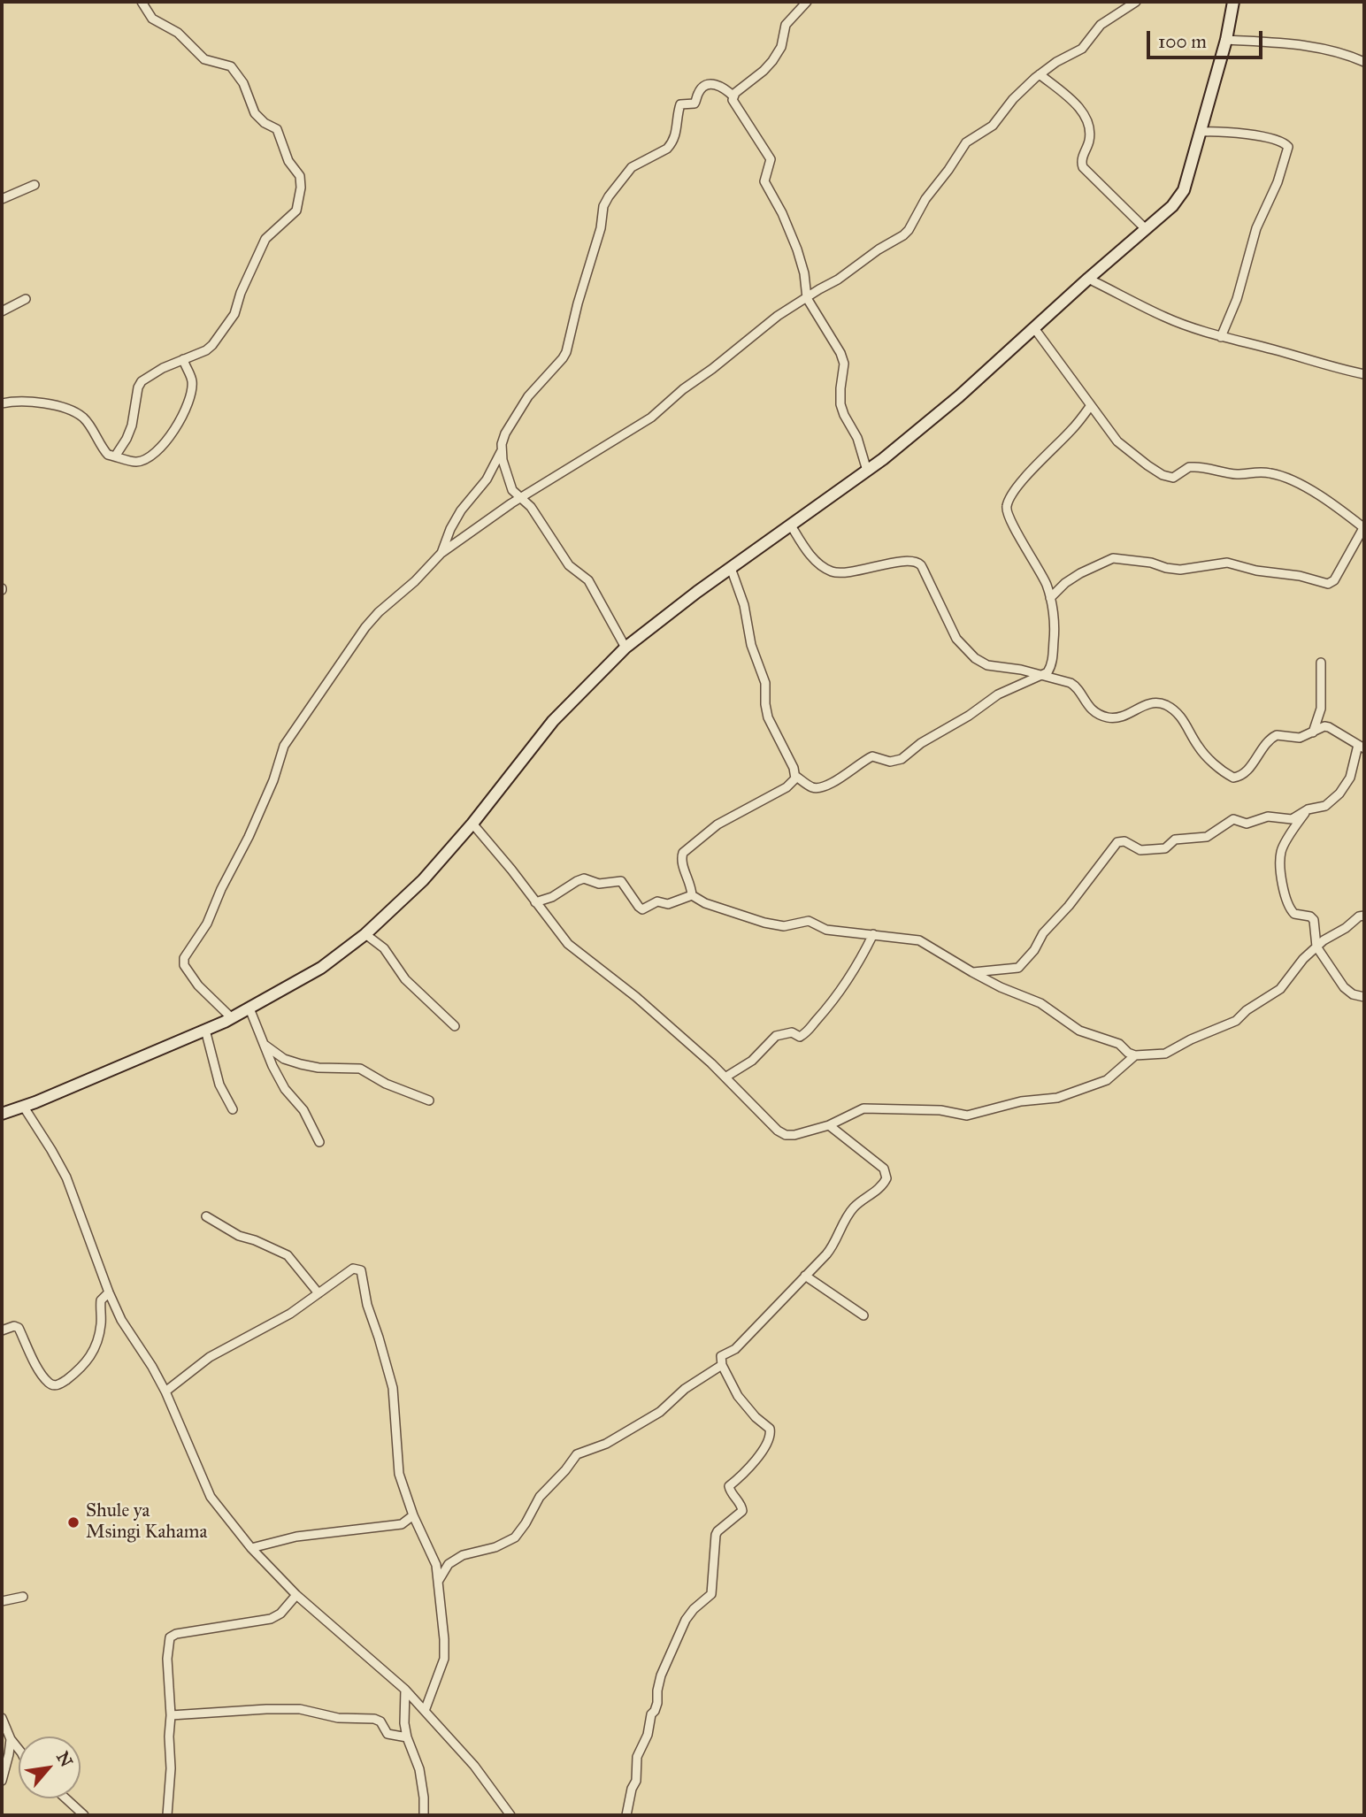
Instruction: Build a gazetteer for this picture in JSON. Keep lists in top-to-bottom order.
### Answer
{
  "places": ["Shule ya Msingi Kahama"],
  "scale_bar": "100 m",
  "north": "top right"
}
